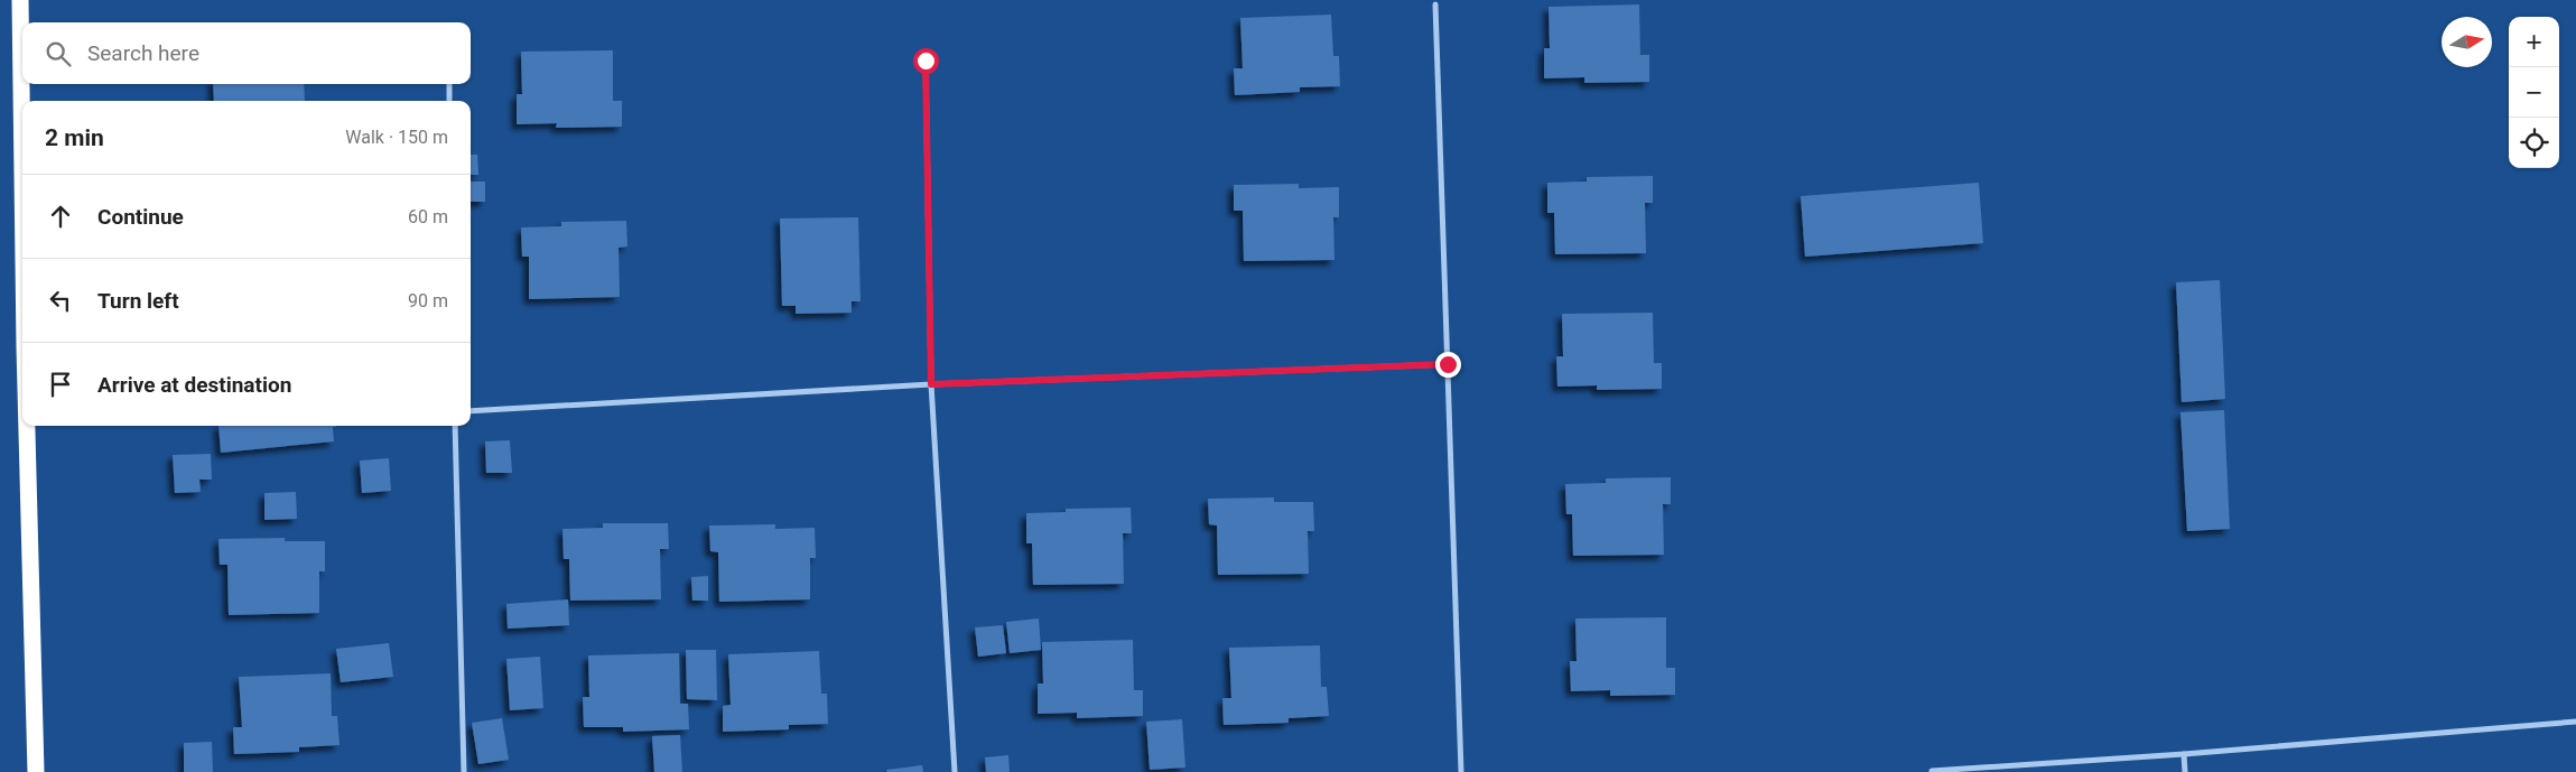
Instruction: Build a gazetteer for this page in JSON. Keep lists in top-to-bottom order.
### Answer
{
  "north": "right",
  "page": {
    "map_buttons": ["+", "−"],
    "search": "Search here",
    "heading": ["2 min", "Walk · 150 m"],
    "list": [
      ["Continue", "60 m"],
      ["Turn left", "90 m"],
      "Arrive at destination"
    ]
  }
}
